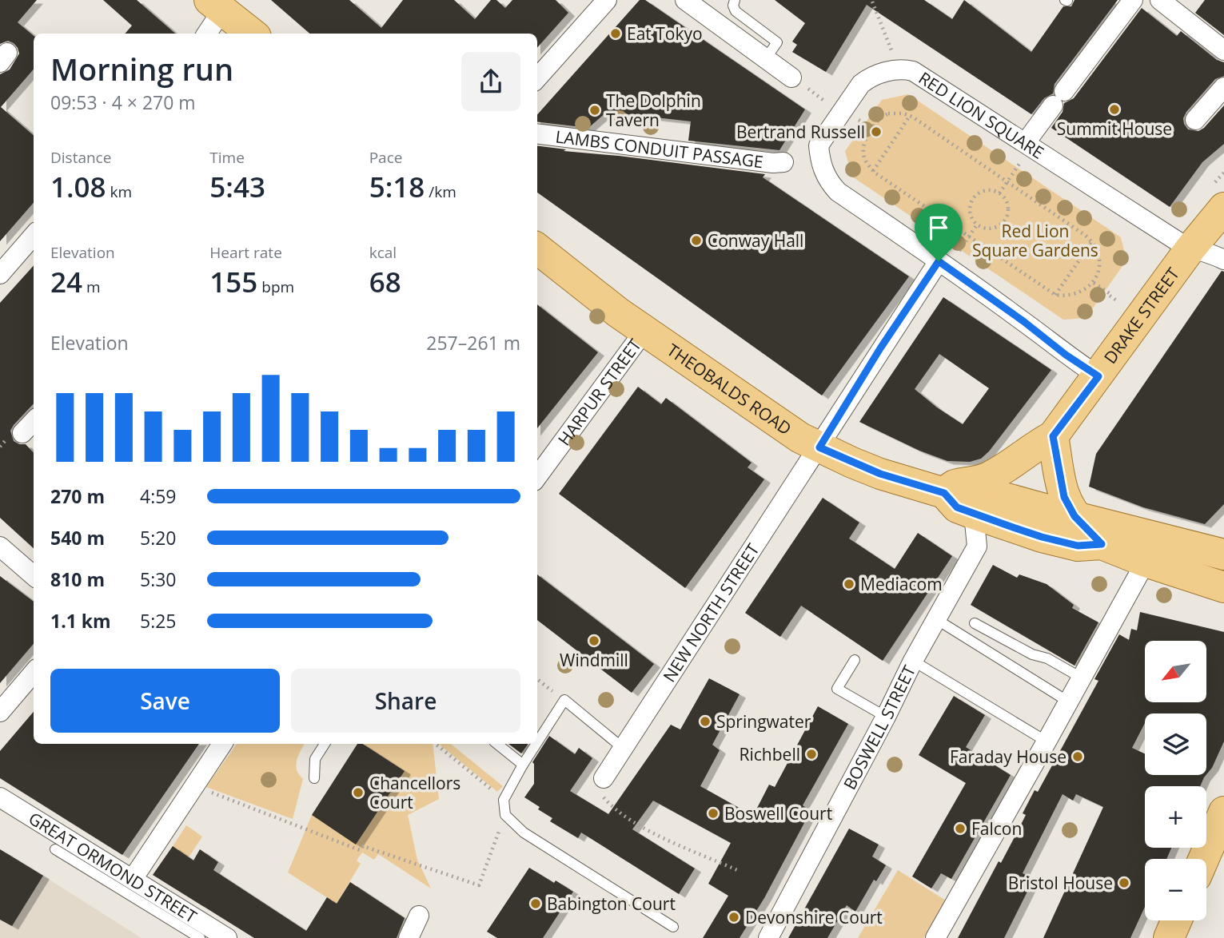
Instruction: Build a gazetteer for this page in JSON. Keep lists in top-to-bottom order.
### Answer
{
  "streets": {
    "main road": ["DRAKE STREET", "THEOBALDS ROAD"],
    "street": [
      "RED LION SQUARE",
      "LAMBS CONDUIT PASSAGE",
      "HARPUR STREET",
      "NEW NORTH STREET",
      "BOSWELL STREET",
      "GREAT ORMOND STREET"
    ]
  },
  "crossings": [
    ["RED LION SQUARE", "DRAKE STREET"],
    ["RED LION SQUARE", "NEW NORTH STREET"],
    ["DRAKE STREET", "THEOBALDS ROAD"],
    ["THEOBALDS ROAD", "HARPUR STREET"],
    ["THEOBALDS ROAD", "NEW NORTH STREET"],
    ["THEOBALDS ROAD", "BOSWELL STREET"]
  ],
  "parks": ["Red Lion Square Gardens"],
  "places": [
    "Eat Tokyo",
    "Summit House",
    "The Dolphin Tavern",
    "Bertrand Russell",
    "Conway Hall",
    "Mediacom",
    "Windmill",
    "Springwater",
    "Richbell",
    "Faraday House",
    "Chancellors Court",
    "Boswell Court",
    "Falcon",
    "Bristol House",
    "Babington Court",
    "Devonshire Court"
  ],
  "north": "bottom left",
  "page": {
    "heading": ["Morning run", "09:53 · 4 × 270 m"],
    "stats": [
      ["Distance", "1.08 km"],
      ["Time", "5:43"],
      ["Pace", "5:18 /km"],
      ["Elevation", "24 m"],
      ["Heart rate", "155 bpm"],
      ["kcal", "68"]
    ],
    "chart": ["Elevation", "257–261 m"],
    "list": [
      {
        "name": "270 m",
        "note": "4:59"
      },
      {
        "name": "540 m",
        "note": "5:20"
      },
      {
        "name": "810 m",
        "note": "5:30"
      },
      {
        "name": "1.1 km",
        "note": "5:25"
      }
    ],
    "map_buttons": ["+", "−"],
    "buttons": ["Save", "Share"]
  }
}
